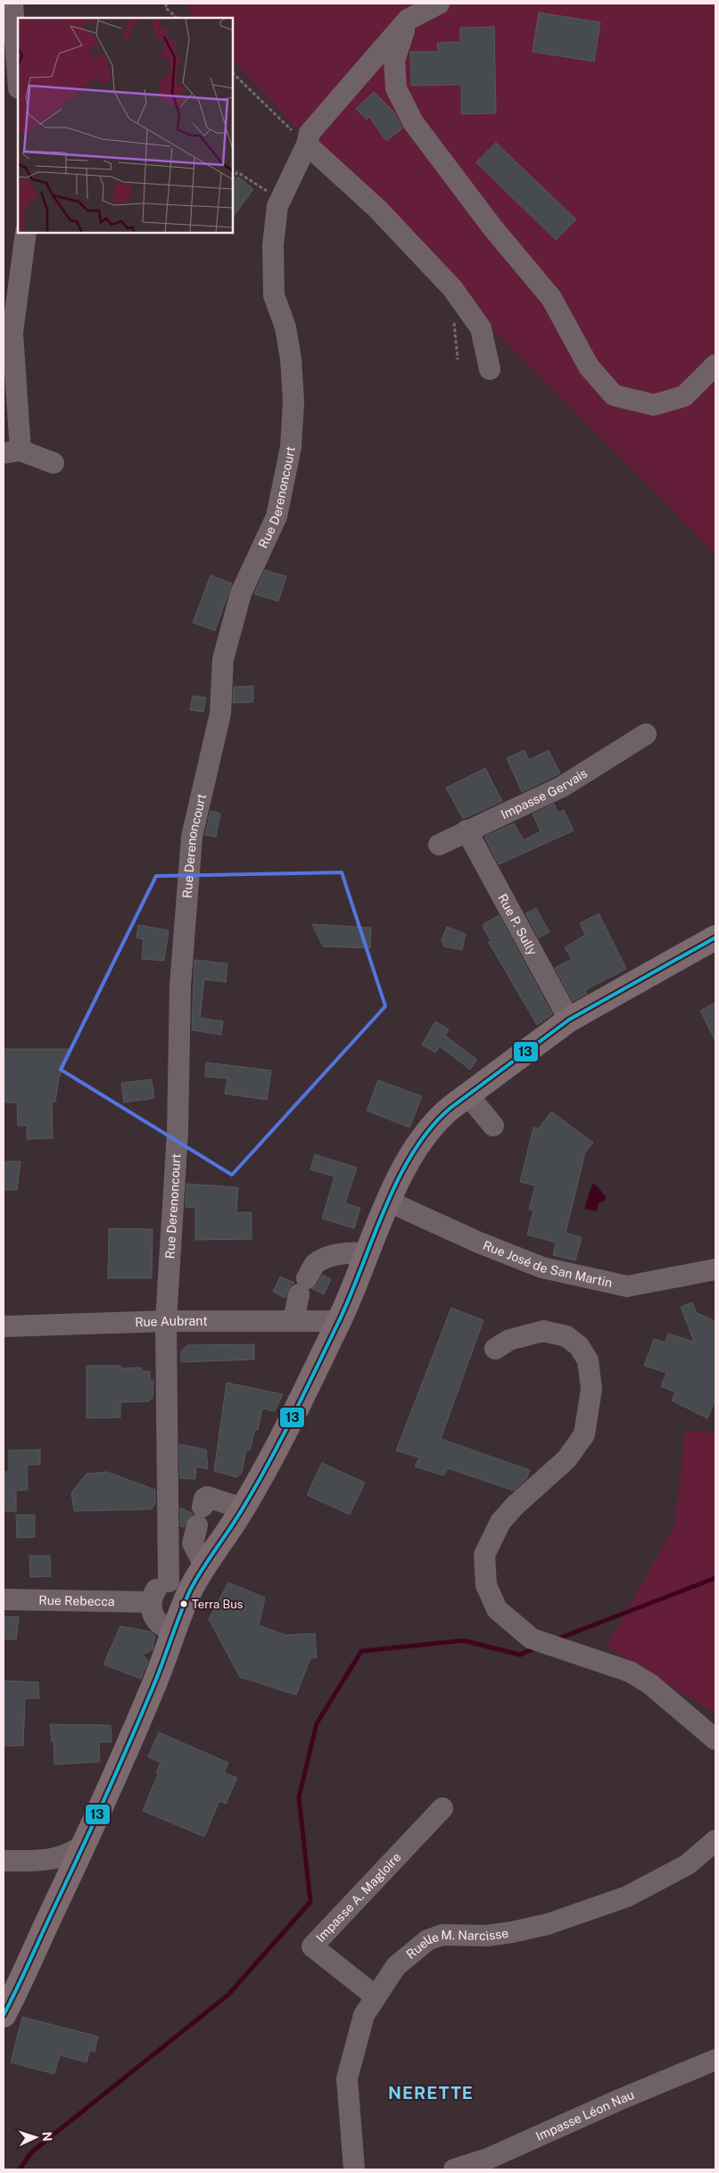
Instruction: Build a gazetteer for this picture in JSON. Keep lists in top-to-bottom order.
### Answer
{
  "streets": {
    "street": [
      "Rue Derenoncourt",
      "Impasse Gervais",
      "Rue P. Sully",
      "Rue José de San Martin",
      "Rue Aubrant",
      "Rue Rebecca",
      "Impasse A. Magloire",
      "Ruelle M. Narcisse",
      "Impasse Léon Nau"
    ]
  },
  "crossings": [
    ["Rue Derenoncourt", "Rue Aubrant"],
    ["Impasse Gervais", "Rue P. Sully"],
    ["Impasse A. Magloire", "Ruelle M. Narcisse"]
  ],
  "districts": ["NERETTE"],
  "places": ["Terra Bus"],
  "lines": ["transit line 13"],
  "north": "right"
}
